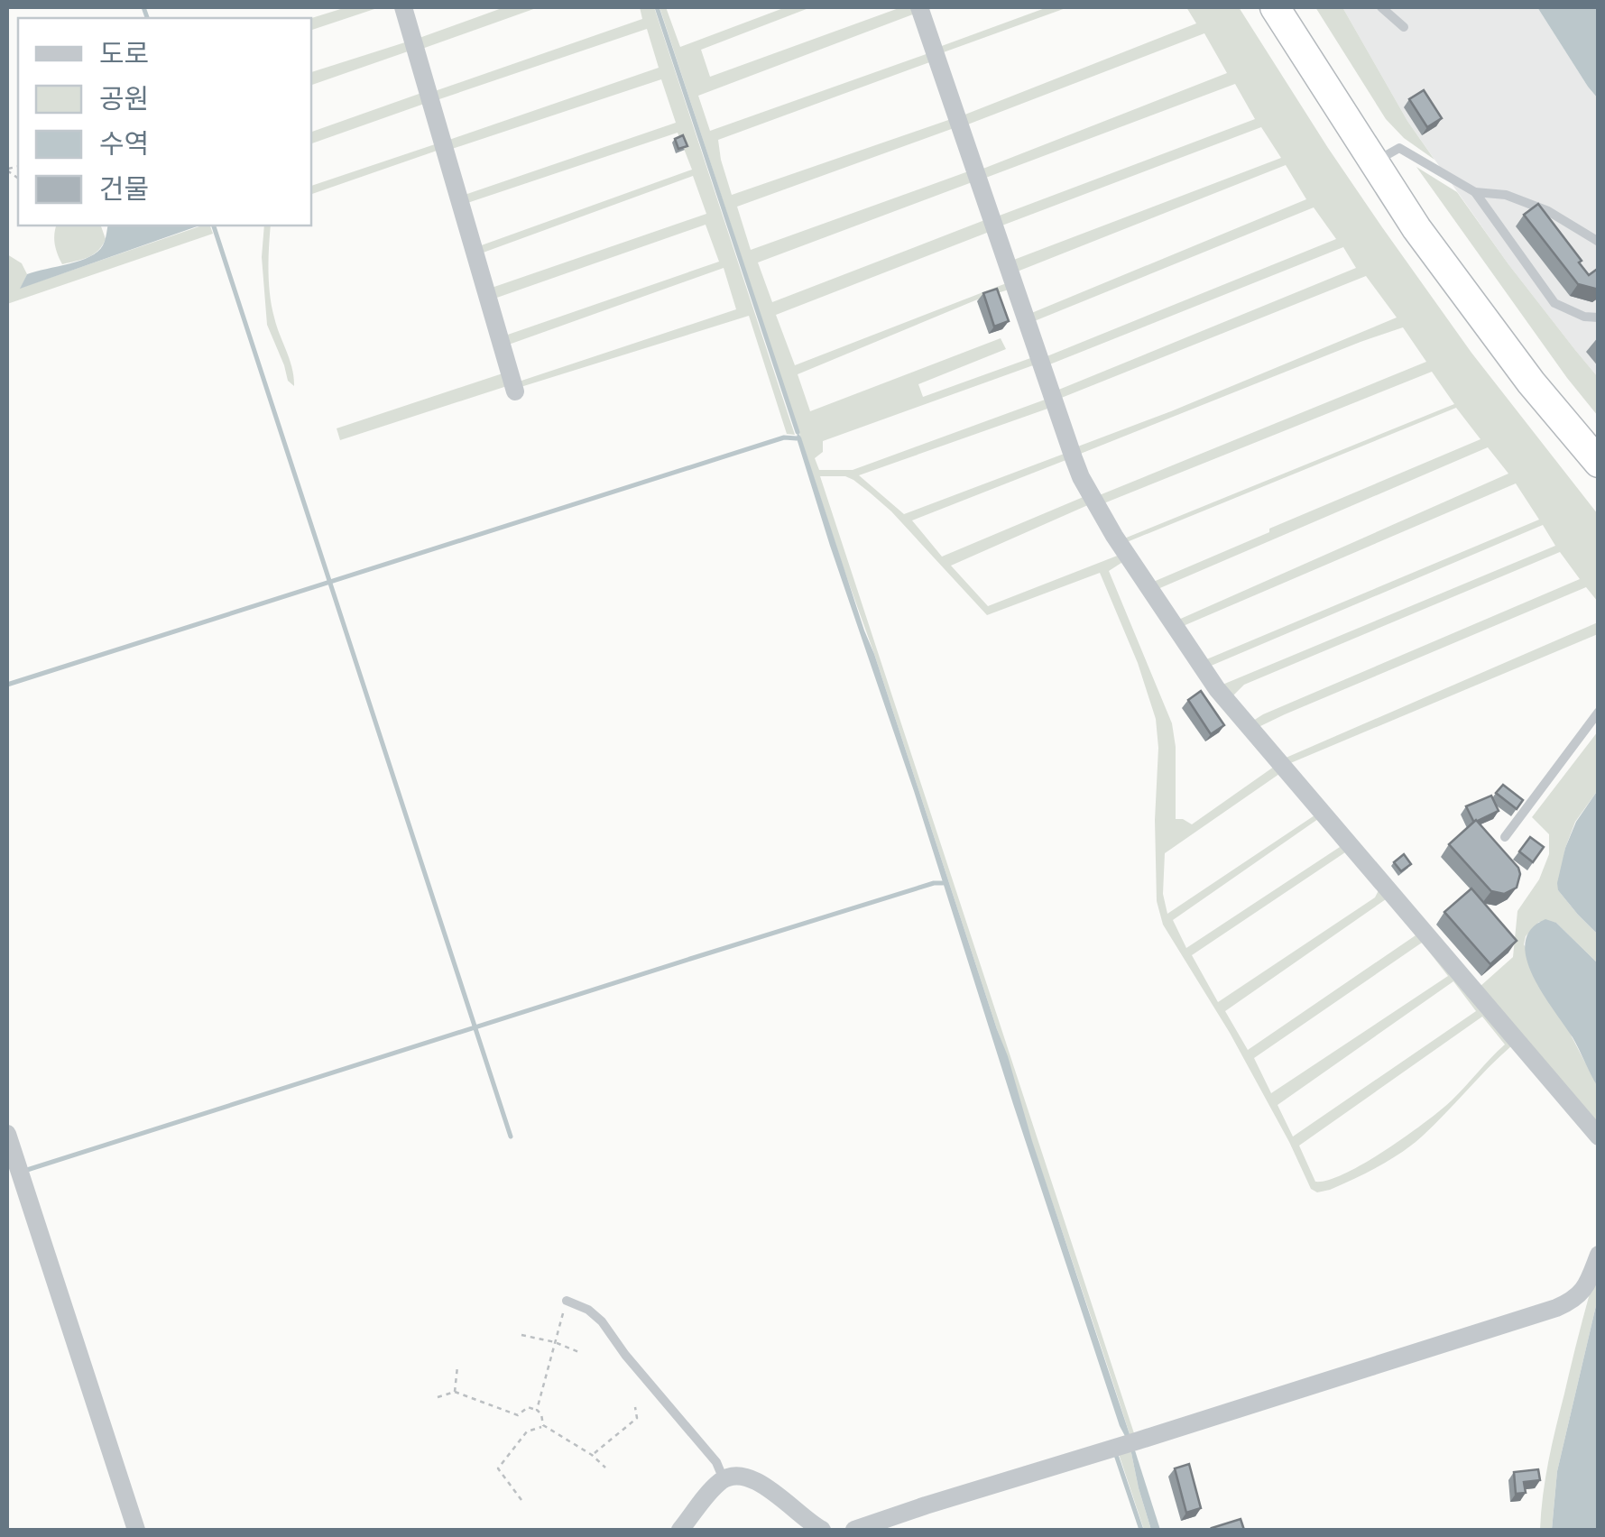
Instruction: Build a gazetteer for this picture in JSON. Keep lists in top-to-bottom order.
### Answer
{
  "legend": [
    "도로",
    "공원",
    "수역",
    "건물"
  ]
}
